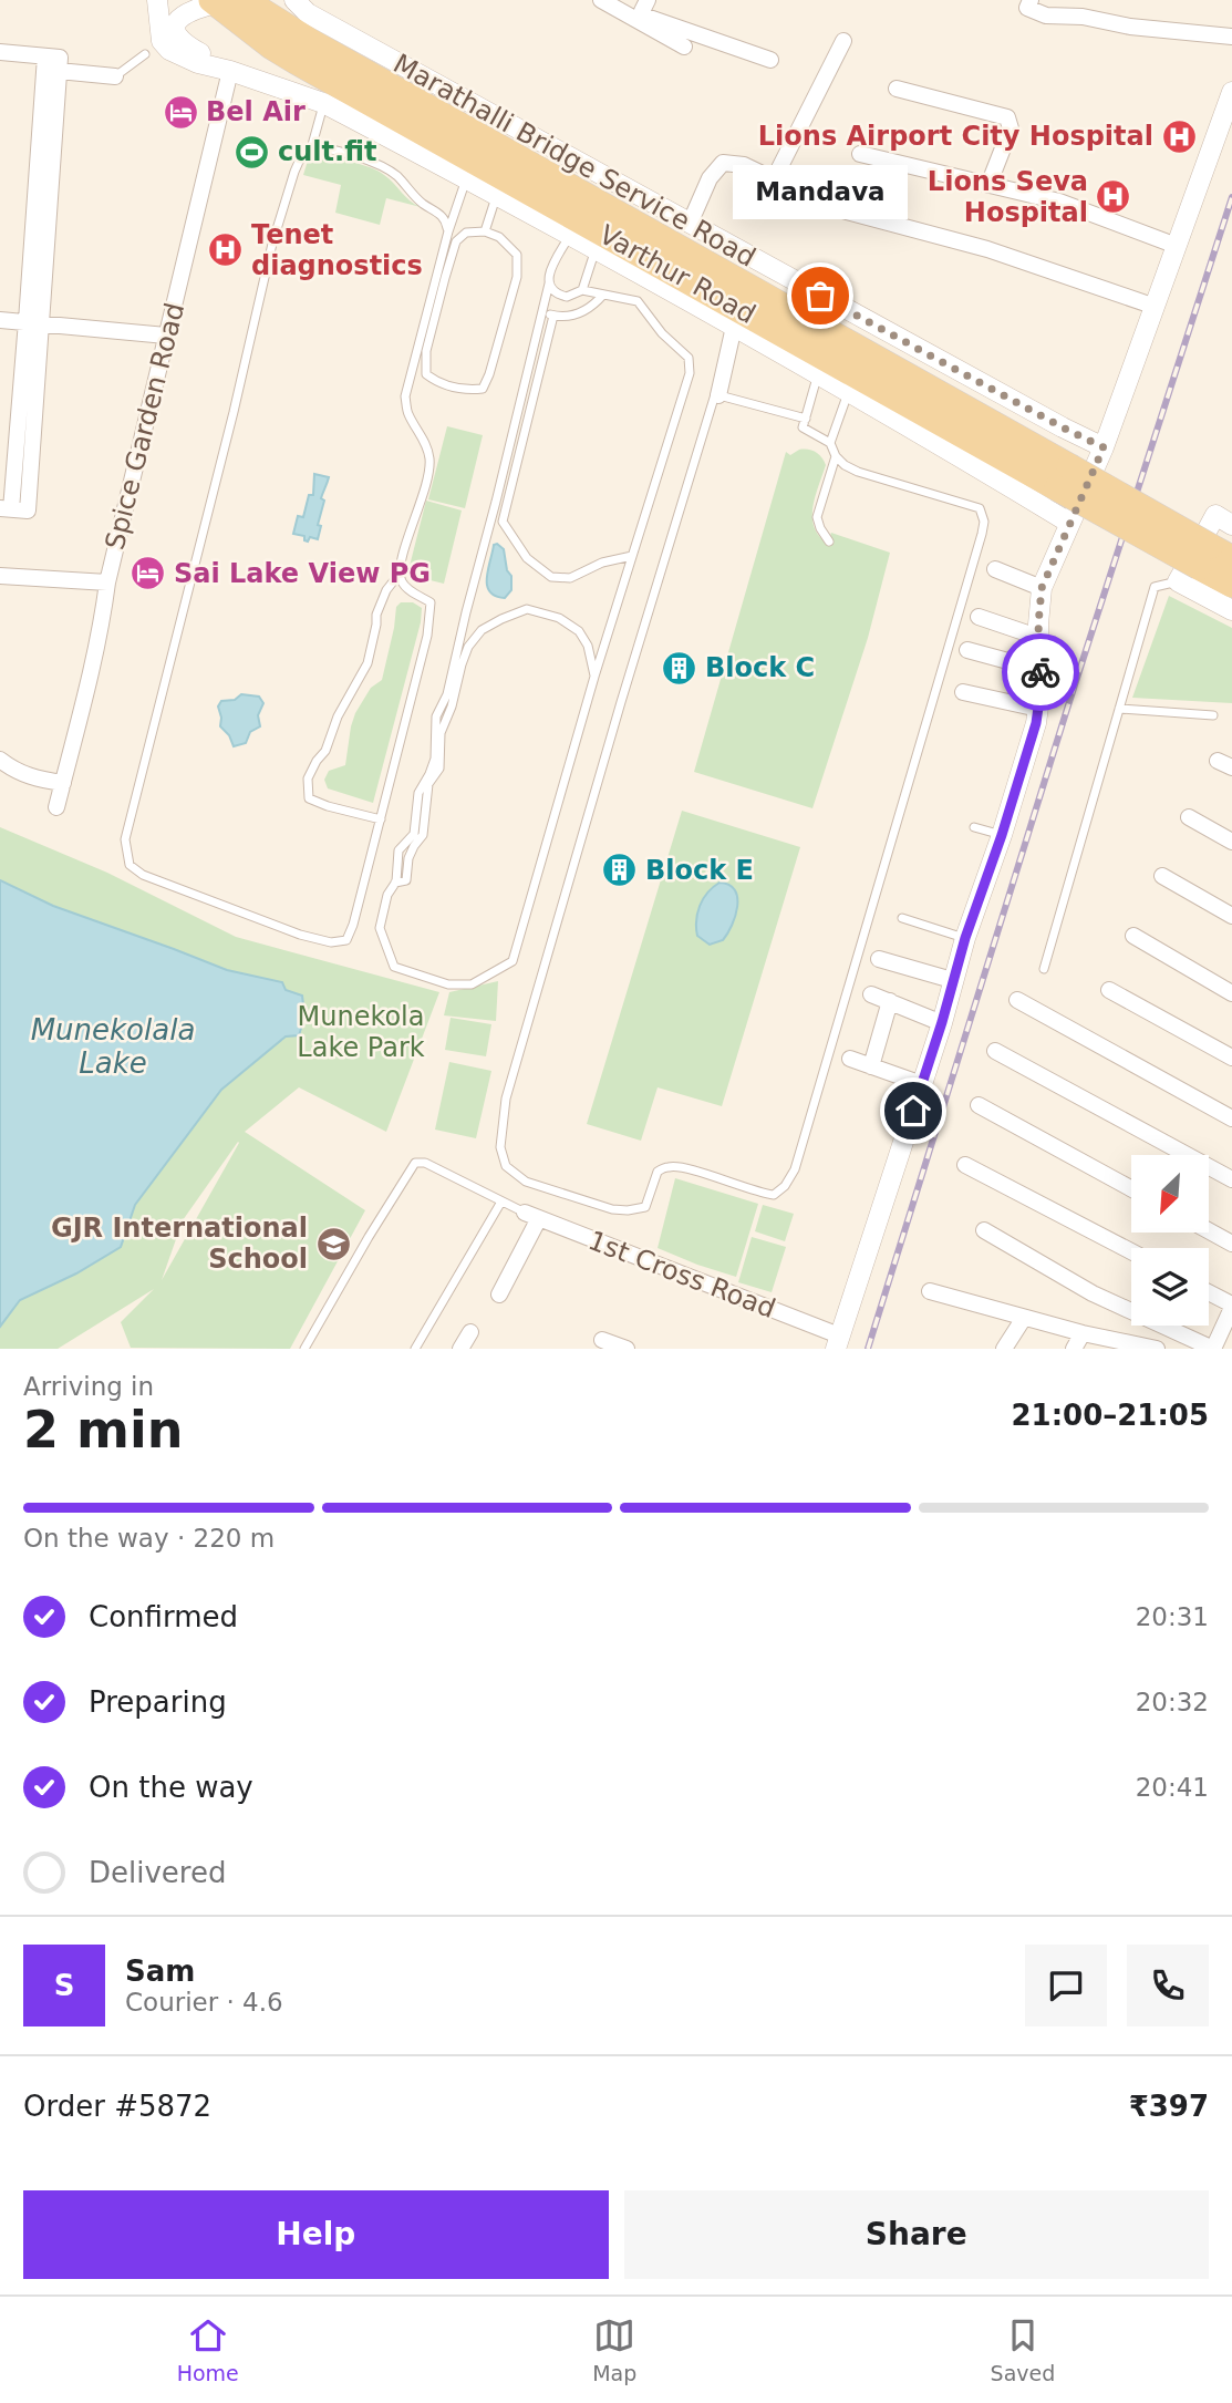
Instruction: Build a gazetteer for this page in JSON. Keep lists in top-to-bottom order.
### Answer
{
  "streets": {
    "main road": ["Varthur Road"],
    "street": ["Marathalli Bridge Service Road", "Spice Garden Road", "1st Cross Road"]
  },
  "water": ["Munekolala Lake"],
  "parks": ["Munekola Lake Park"],
  "places": {
    "hotel": ["Bel Air", "Sai Lake View PG"],
    "hospital": ["Lions Airport City Hospital", "Lions Seva Hospital", "Tenet diagnostics"],
    "sports": ["cult.fit"],
    "other": ["Mandava"],
    "building": ["Block C", "Block E"],
    "school or university": ["GJR International School"]
  },
  "north": "bottom left",
  "page": {
    "bubble": "Mandava",
    "heading": ["2 min", "Arriving in", "21:00–21:05"],
    "panel": [
      "Sam",
      "Courier · 4.6",
      "Order #5872",
      "₹397"
    ],
    "bar": "On the way · 220 m",
    "list": [
      ["Confirmed", "20:31"],
      ["Preparing", "20:32"],
      ["On the way", "20:41"],
      "Delivered"
    ],
    "round": "S",
    "buttons": ["Help", "Share"],
    "tabs": ["Home", "Map", "Saved"]
  }
}
